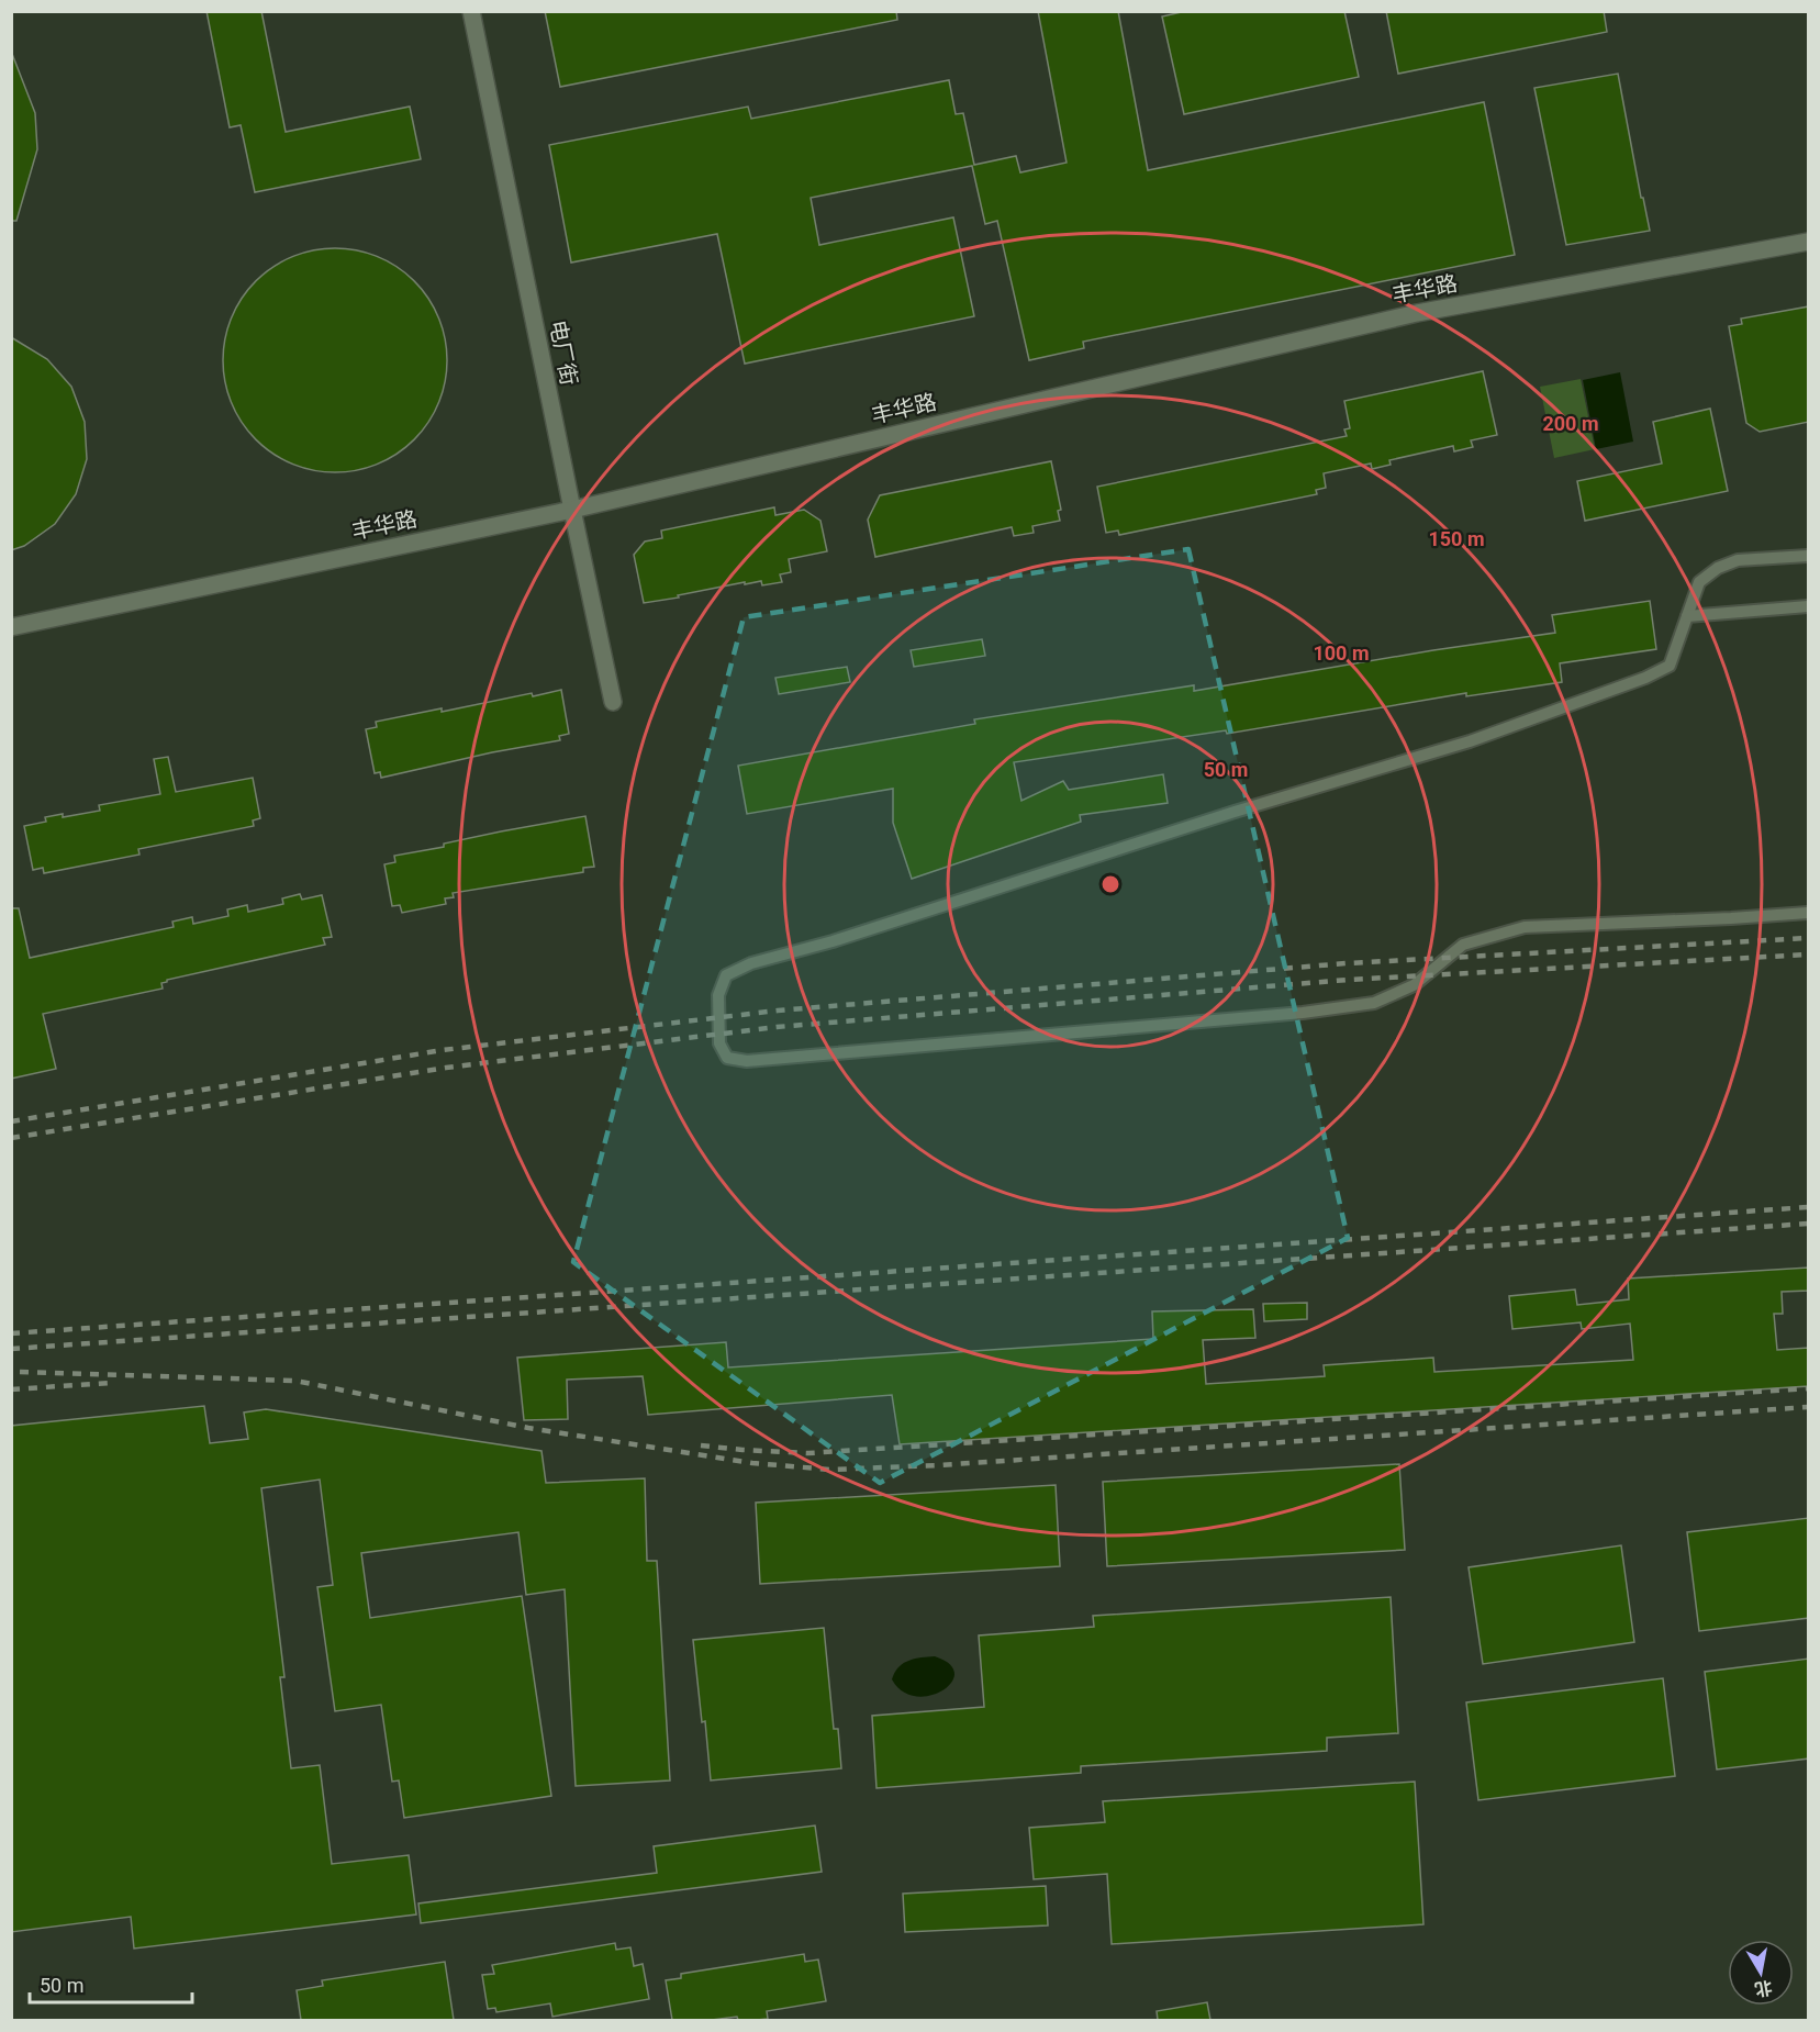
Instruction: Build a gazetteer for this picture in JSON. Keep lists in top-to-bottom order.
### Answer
{
  "streets": {
    "street": ["丰华路", "电厂街"]
  },
  "crossings": [
    ["丰华路", "电厂街"]
  ],
  "scale_bar": "50 m",
  "north": "bottom",
  "rings": [
    "200 m",
    "150 m",
    "100 m",
    "50 m"
  ]
}
